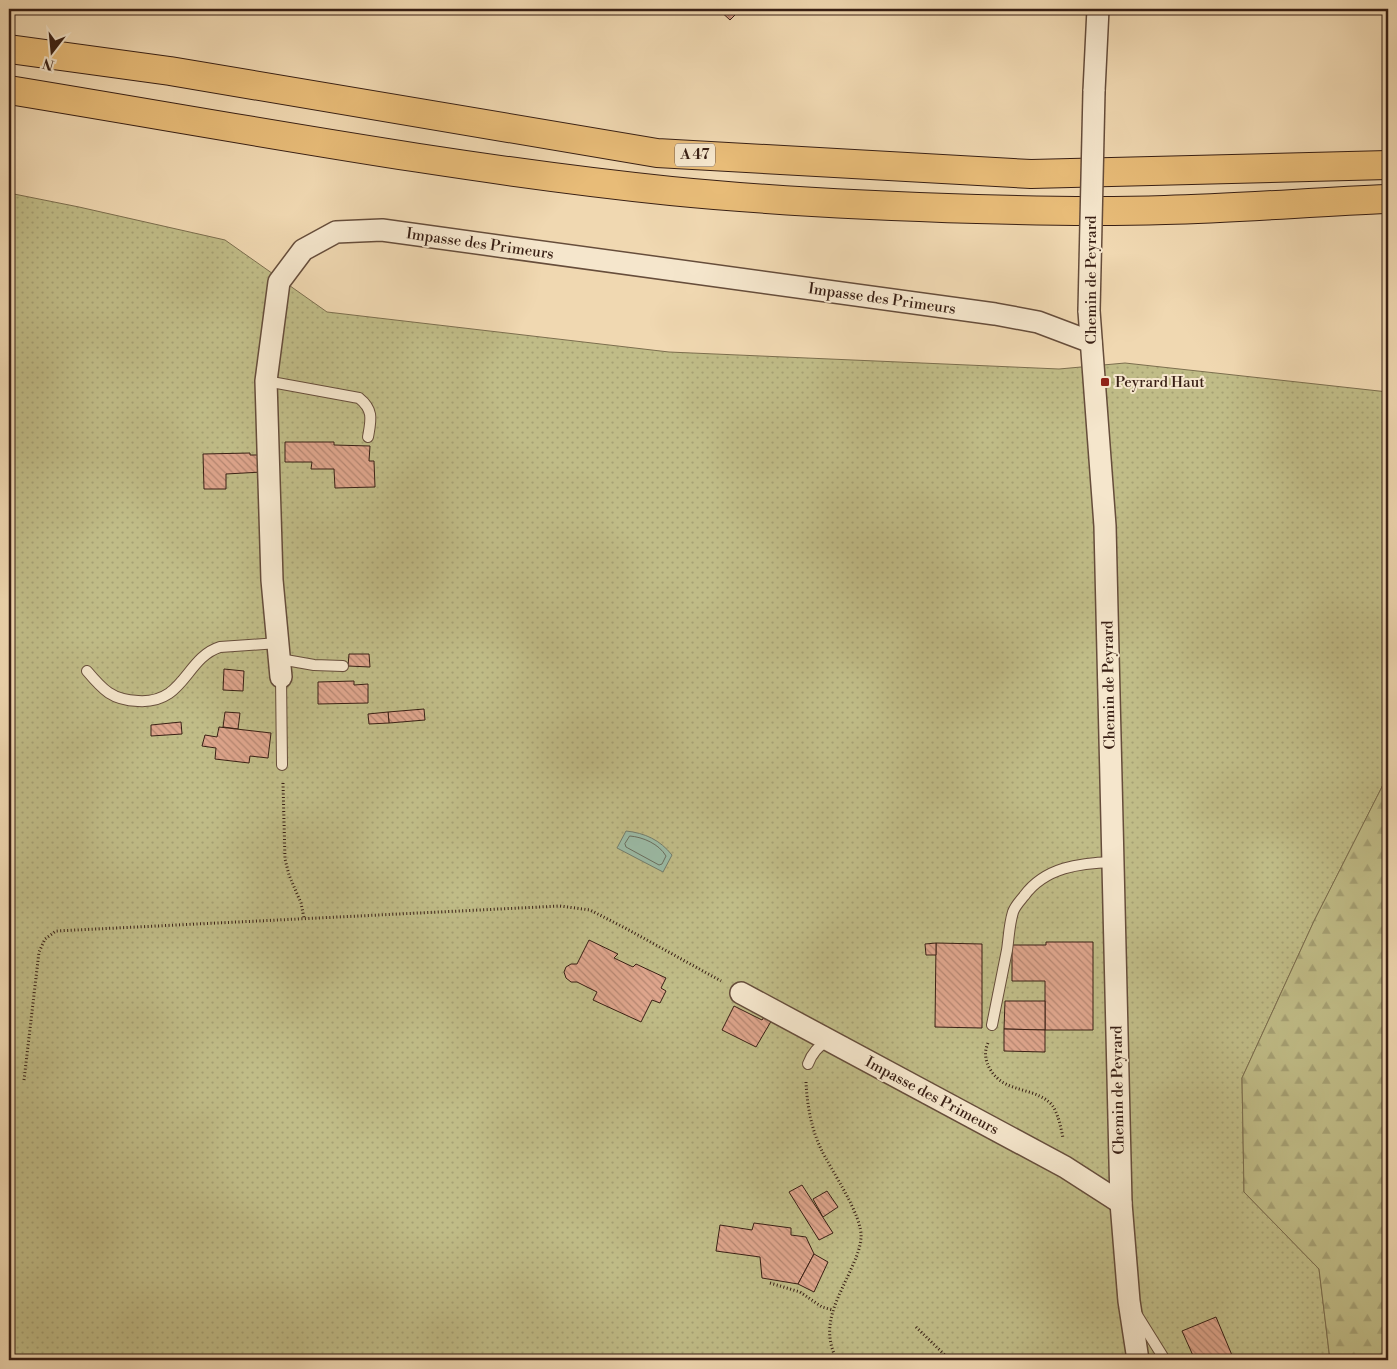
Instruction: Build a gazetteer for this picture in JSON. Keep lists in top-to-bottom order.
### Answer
{
  "streets": {
    "highway": ["A 47"],
    "street": ["Impasse des Primeurs", "Chemin de Peyrard"]
  },
  "crossings": [
    ["Impasse des Primeurs", "Chemin de Peyrard"]
  ],
  "places": {
    "transit": ["Peyrard Haut"]
  },
  "north": "bottom"
}
